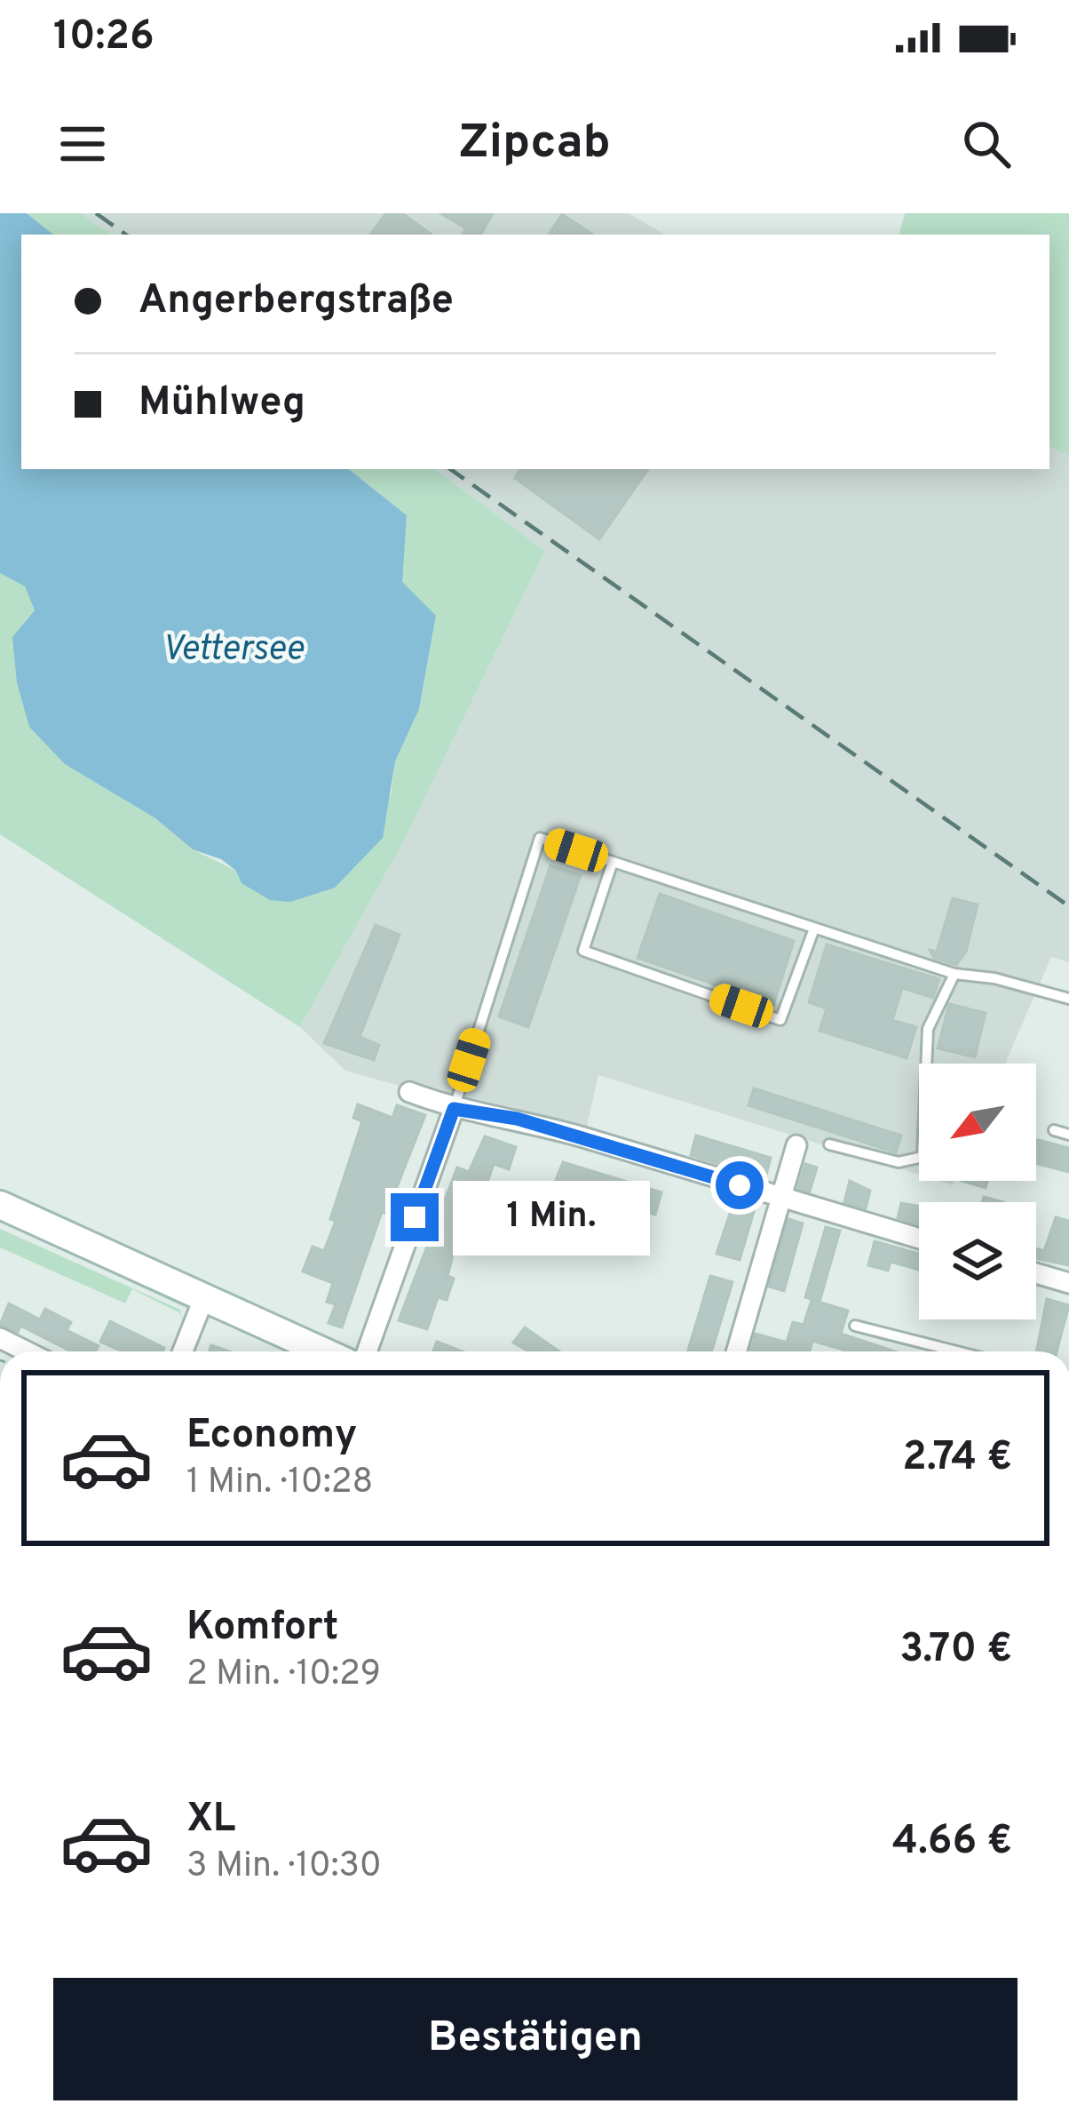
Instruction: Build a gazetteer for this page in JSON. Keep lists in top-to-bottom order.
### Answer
{
  "water": ["Vettersee"],
  "north": "bottom left",
  "page": {
    "status": "10:26",
    "header": "Zipcab",
    "banner": ["Angerbergstraße", "Mühlweg"],
    "bubble": "1 Min.",
    "list": [
      {
        "name": "Economy",
        "note": "1 Min. · 10:28",
        "value": "2.74 €"
      },
      {
        "name": "Komfort",
        "note": "2 Min. · 10:29",
        "value": "3.70 €"
      },
      {
        "name": "XL",
        "note": "3 Min. · 10:30",
        "value": "4.66 €"
      }
    ],
    "buttons": "Bestätigen"
  }
}
